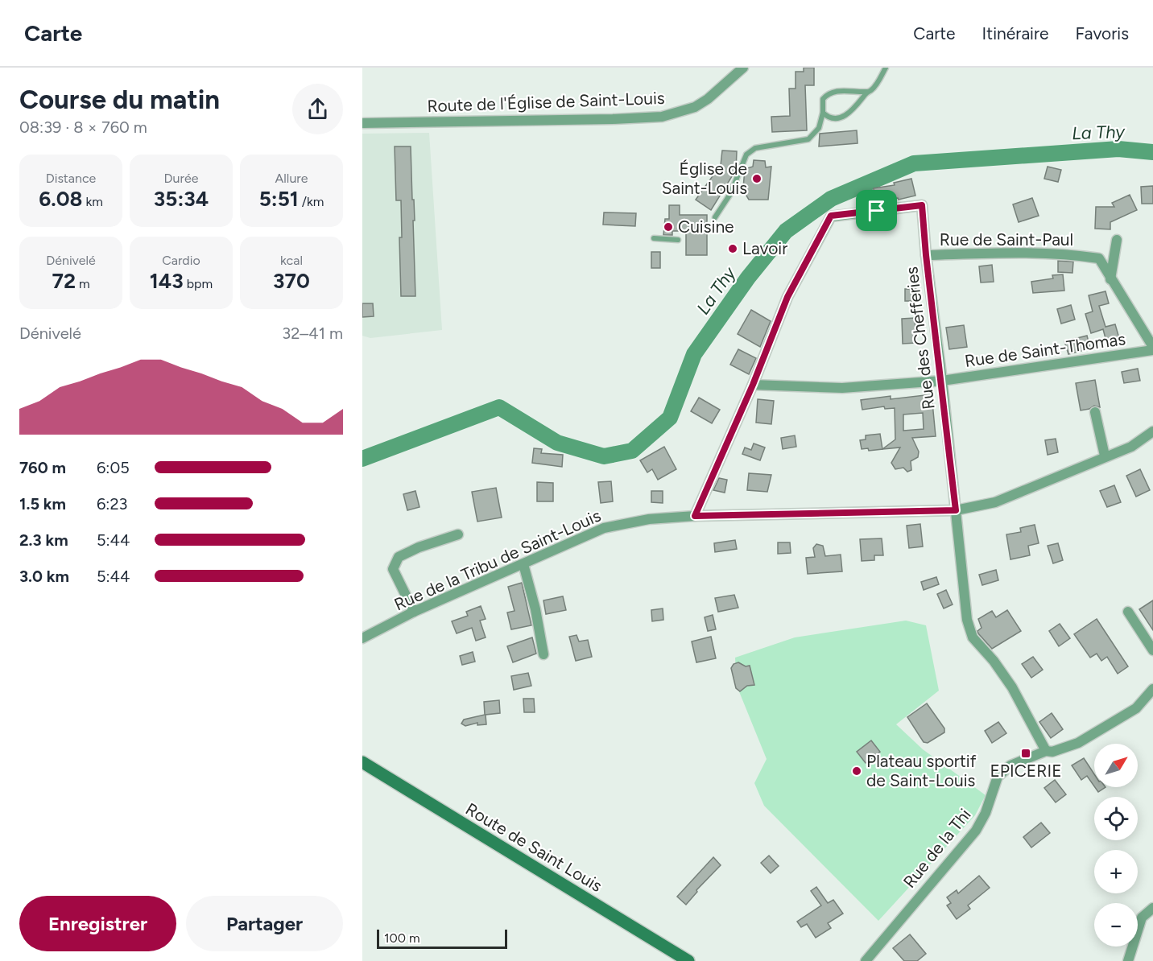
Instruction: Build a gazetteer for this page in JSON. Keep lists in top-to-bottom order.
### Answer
{
  "streets": {
    "main road": ["Route de Saint Louis"],
    "street": [
      "Route de l'Église de Saint-Louis",
      "Rue de Saint-Paul",
      "Rue des Chefferies",
      "Rue de Saint-Thomas",
      "Rue de la Tribu de Saint-Louis",
      "Rue de la Thi"
    ]
  },
  "crossings": [
    ["Rue de Saint-Paul", "Rue des Chefferies"],
    ["Rue de Saint-Paul", "Rue de Saint-Thomas"],
    ["Rue des Chefferies", "Rue de Saint-Thomas"],
    ["Rue des Chefferies", "Rue de la Tribu de Saint-Louis"],
    ["Rue des Chefferies", "Rue de la Thi"]
  ],
  "water": ["La Thy"],
  "places": {
    "other": [
      "Église de Saint-Louis",
      "Cuisine",
      "Lavoir",
      "Plateau sportif de Saint-Louis"
    ],
    "transit": ["EPICERIE"]
  },
  "scale_bar": "100 m",
  "north": "top right",
  "page": {
    "header": "Carte",
    "nav": ["Carte", "Itinéraire", "Favoris"],
    "heading": ["Course du matin", "08:39 · 8 × 760 m"],
    "stats": [
      ["Distance", "6.08 km"],
      ["Durée", "35:34"],
      ["Allure", "5:51 /km"],
      ["Dénivelé", "72 m"],
      ["Cardio", "143 bpm"],
      ["kcal", "370"]
    ],
    "chart": ["Dénivelé", "32–41 m"],
    "list": [
      {
        "name": "760 m",
        "note": "6:05"
      },
      {
        "name": "1.5 km",
        "note": "6:23"
      },
      {
        "name": "2.3 km",
        "note": "5:44"
      },
      {
        "name": "3.0 km",
        "note": "5:44"
      }
    ],
    "map_buttons": ["+", "−"],
    "buttons": ["Enregistrer", "Partager"],
    "scale": "100 m"
  }
}
